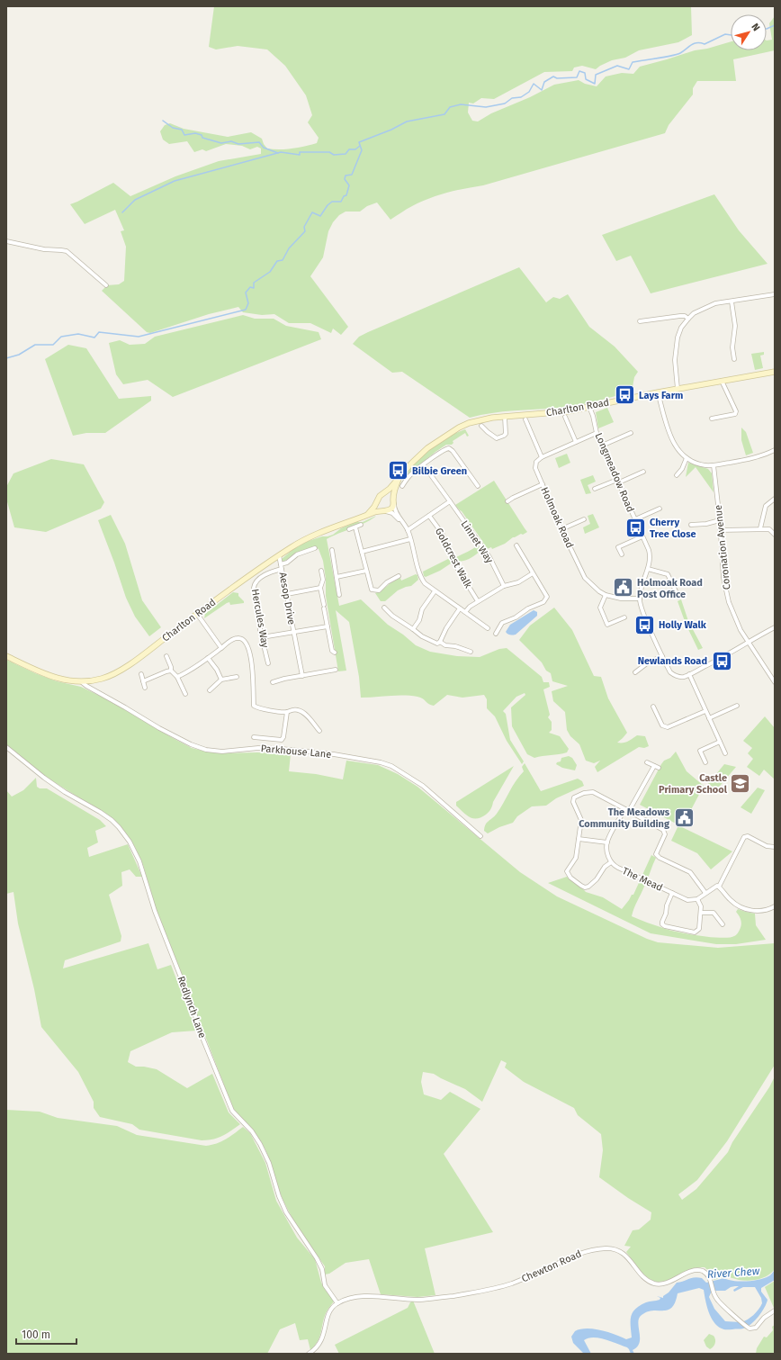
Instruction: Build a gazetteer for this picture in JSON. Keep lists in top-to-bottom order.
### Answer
{
  "streets": {
    "street": [
      "Charlton Road",
      "Longmeadow Road",
      "Holmoak Road",
      "Linnet Way",
      "Coronation Avenue",
      "Goldcrest Walk",
      "Aesop Drive",
      "Hercules Way",
      "Parkhouse Lane",
      "The Mead",
      "Redlynch Lane",
      "Chewton Road"
    ]
  },
  "crossings": [
    ["Charlton Road", "Longmeadow Road"],
    ["Charlton Road", "Aesop Drive"],
    ["Charlton Road", "Parkhouse Lane"],
    ["Longmeadow Road", "Holmoak Road"],
    ["Aesop Drive", "Hercules Way"],
    ["Redlynch Lane", "Chewton Road"]
  ],
  "water": ["River Chew"],
  "places": {
    "bus stop": [
      "Lays Farm",
      "Bilbie Green",
      "Cherry Tree Close",
      "Holly Walk",
      "Newlands Road"
    ],
    "public building": ["Holmoak Road Post Office", "The Meadows Community Building"],
    "school or university": ["Castle Primary School"]
  },
  "scale_bar": "100 m",
  "north": "top right"
}
